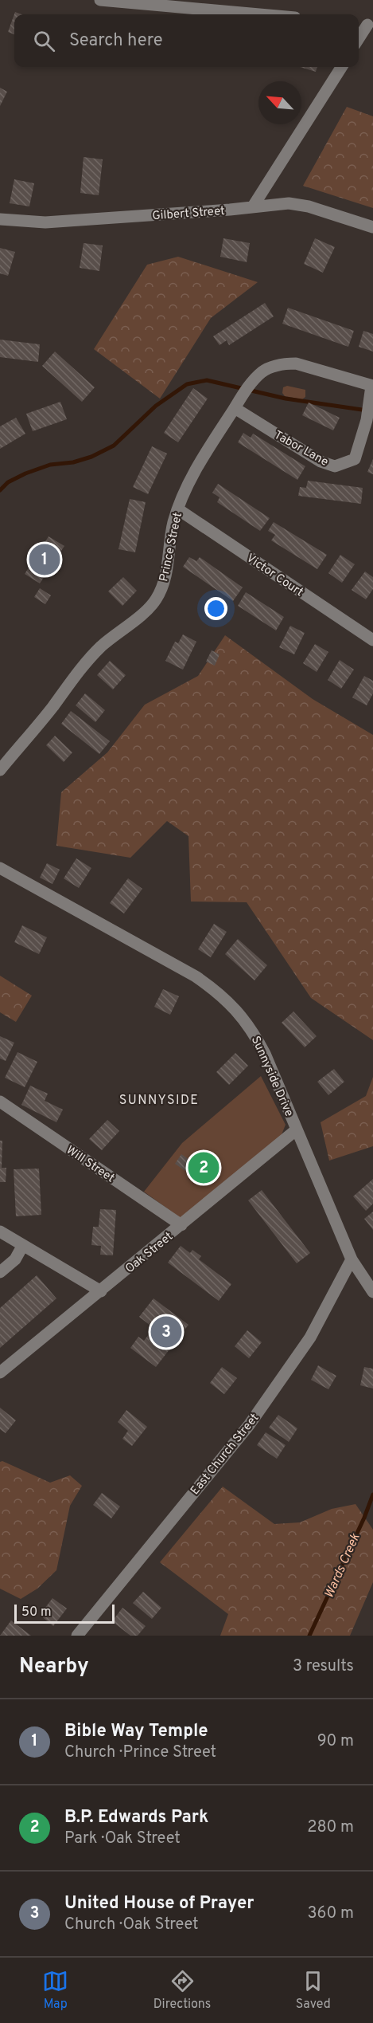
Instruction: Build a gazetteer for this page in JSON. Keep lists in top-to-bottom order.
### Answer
{
  "streets": {
    "street": [
      "Gilbert Street",
      "Tabor Lane",
      "Prince Street",
      "Victor Court",
      "Sunnyside Drive",
      "Will Street",
      "Oak Street",
      "East Church Street"
    ]
  },
  "crossings": [
    ["Tabor Lane", "Prince Street"],
    ["Prince Street", "Victor Court"],
    ["Sunnyside Drive", "Oak Street"],
    ["Sunnyside Drive", "East Church Street"],
    ["Will Street", "Oak Street"]
  ],
  "districts": ["SUNNYSIDE"],
  "water": ["Wards Creek"],
  "scale_bar": "50 m",
  "north": "top left",
  "page": {
    "search": "Search here",
    "pins": ["1", "2", "3"],
    "scale": "50 m",
    "heading": ["Nearby", "3 results"],
    "list": [
      {
        "mark": "1",
        "name": "Bible Way Temple",
        "note": "Church · Prince Street",
        "value": "90 m"
      },
      {
        "mark": "2",
        "name": "B.P. Edwards Park",
        "note": "Park · Oak Street",
        "value": "280 m"
      },
      {
        "mark": "3",
        "name": "United House of Prayer",
        "note": "Church · Oak Street",
        "value": "360 m"
      }
    ],
    "nav": ["Map", "Directions", "Saved"]
  }
}
